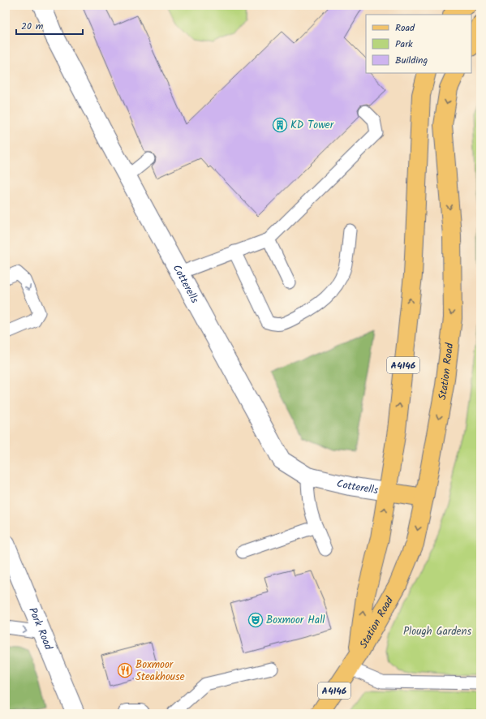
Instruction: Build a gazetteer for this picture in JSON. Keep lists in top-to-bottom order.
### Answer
{
  "streets": {
    "main road": ["A4146", "Station Road"],
    "street": ["Cotterells", "Park Road"]
  },
  "crossings": [
    ["Cotterells", "Station Road"]
  ],
  "parks": ["Plough Gardens"],
  "places": {
    "building": ["KD Tower"],
    "theatre": ["Boxmoor Hall"],
    "restaurant": ["Boxmoor Steakhouse"]
  },
  "legend": ["Road", "Park", "Building"],
  "scale_bar": "20 m"
}
